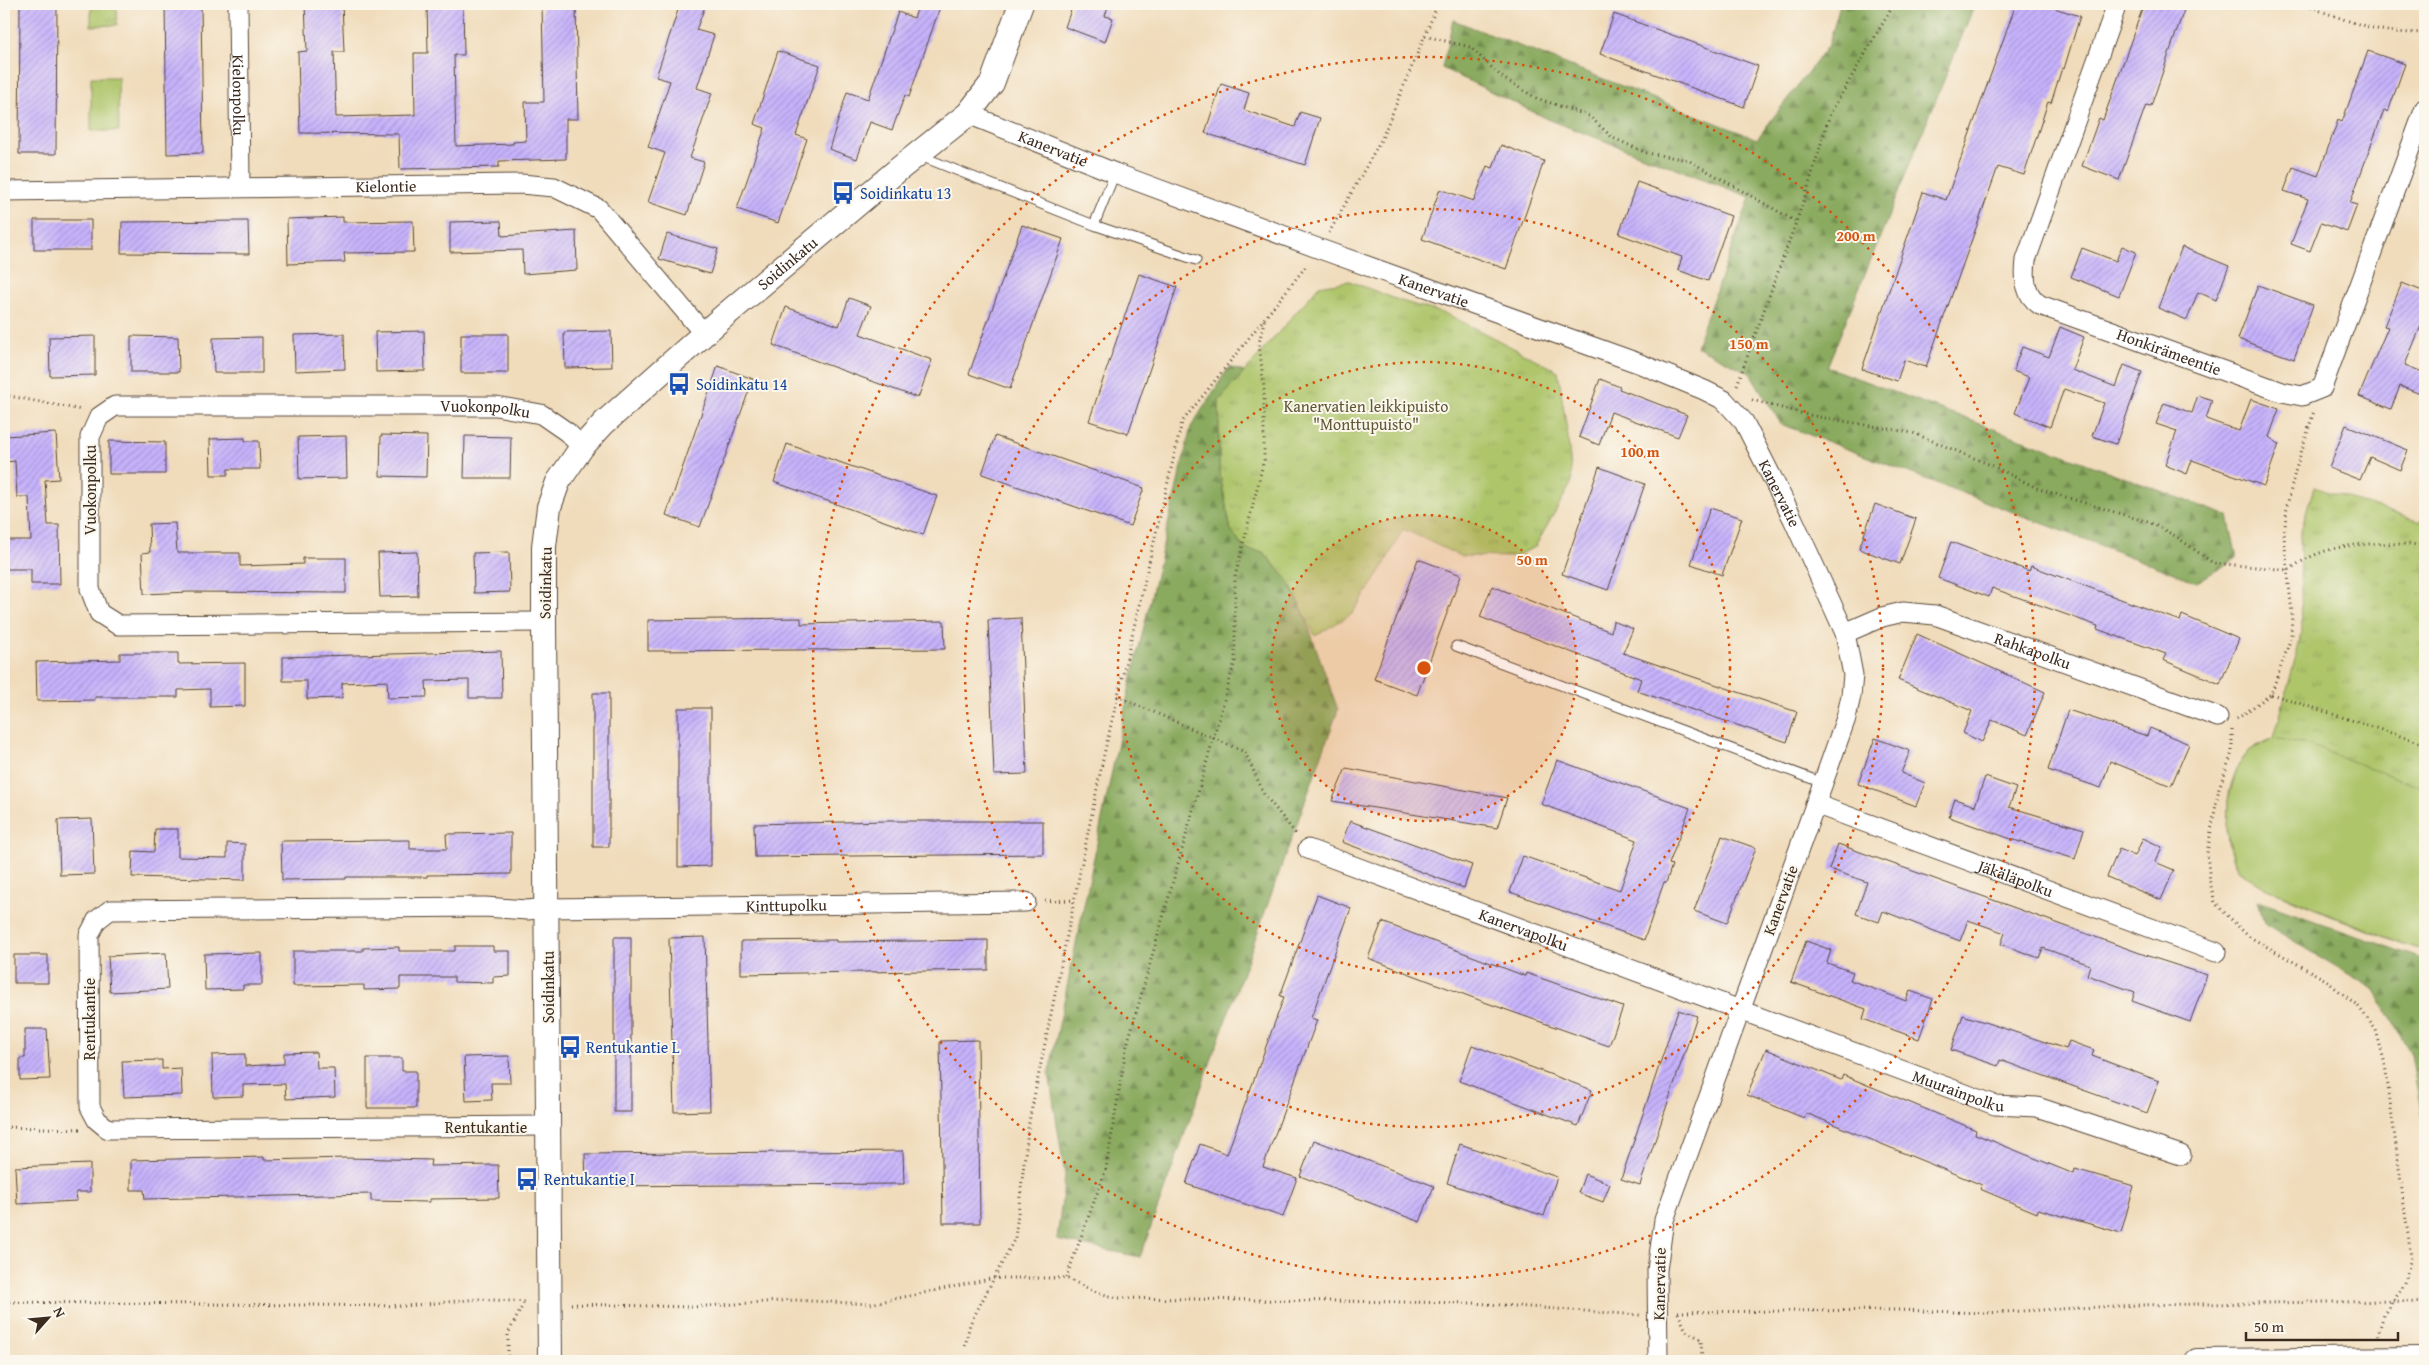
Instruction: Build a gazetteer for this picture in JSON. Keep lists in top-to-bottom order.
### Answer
{
  "streets": {
    "street": [
      "Kielonpolku",
      "Kanervatie",
      "Kielontie",
      "Soidinkatu",
      "Honkirämeentie",
      "Vuokonpolku",
      "Rahkapolku",
      "Jäkäläpolku",
      "Kinttupolku",
      "Kanervapolku",
      "Rentukantie",
      "Muurainpolku"
    ]
  },
  "crossings": [
    ["Kielonpolku", "Kielontie"],
    ["Kanervatie", "Soidinkatu"],
    ["Kanervatie", "Rahkapolku"],
    ["Kanervatie", "Jäkäläpolku"],
    ["Kanervatie", "Kanervapolku"],
    ["Kanervatie", "Muurainpolku"],
    ["Kielontie", "Soidinkatu"],
    ["Soidinkatu", "Vuokonpolku"],
    ["Soidinkatu", "Kinttupolku"],
    ["Soidinkatu", "Rentukantie"],
    ["Kinttupolku", "Rentukantie"],
    ["Kanervapolku", "Muurainpolku"]
  ],
  "parks": ["Kanervatien leikkipuisto \"Monttupuisto\""],
  "places": {
    "bus stop": [
      "Soidinkatu 13",
      "Soidinkatu 14",
      "Rentukantie L",
      "Rentukantie I"
    ]
  },
  "scale_bar": "50 m",
  "north": "top right",
  "rings": [
    "200 m",
    "150 m",
    "100 m",
    "50 m"
  ]
}
